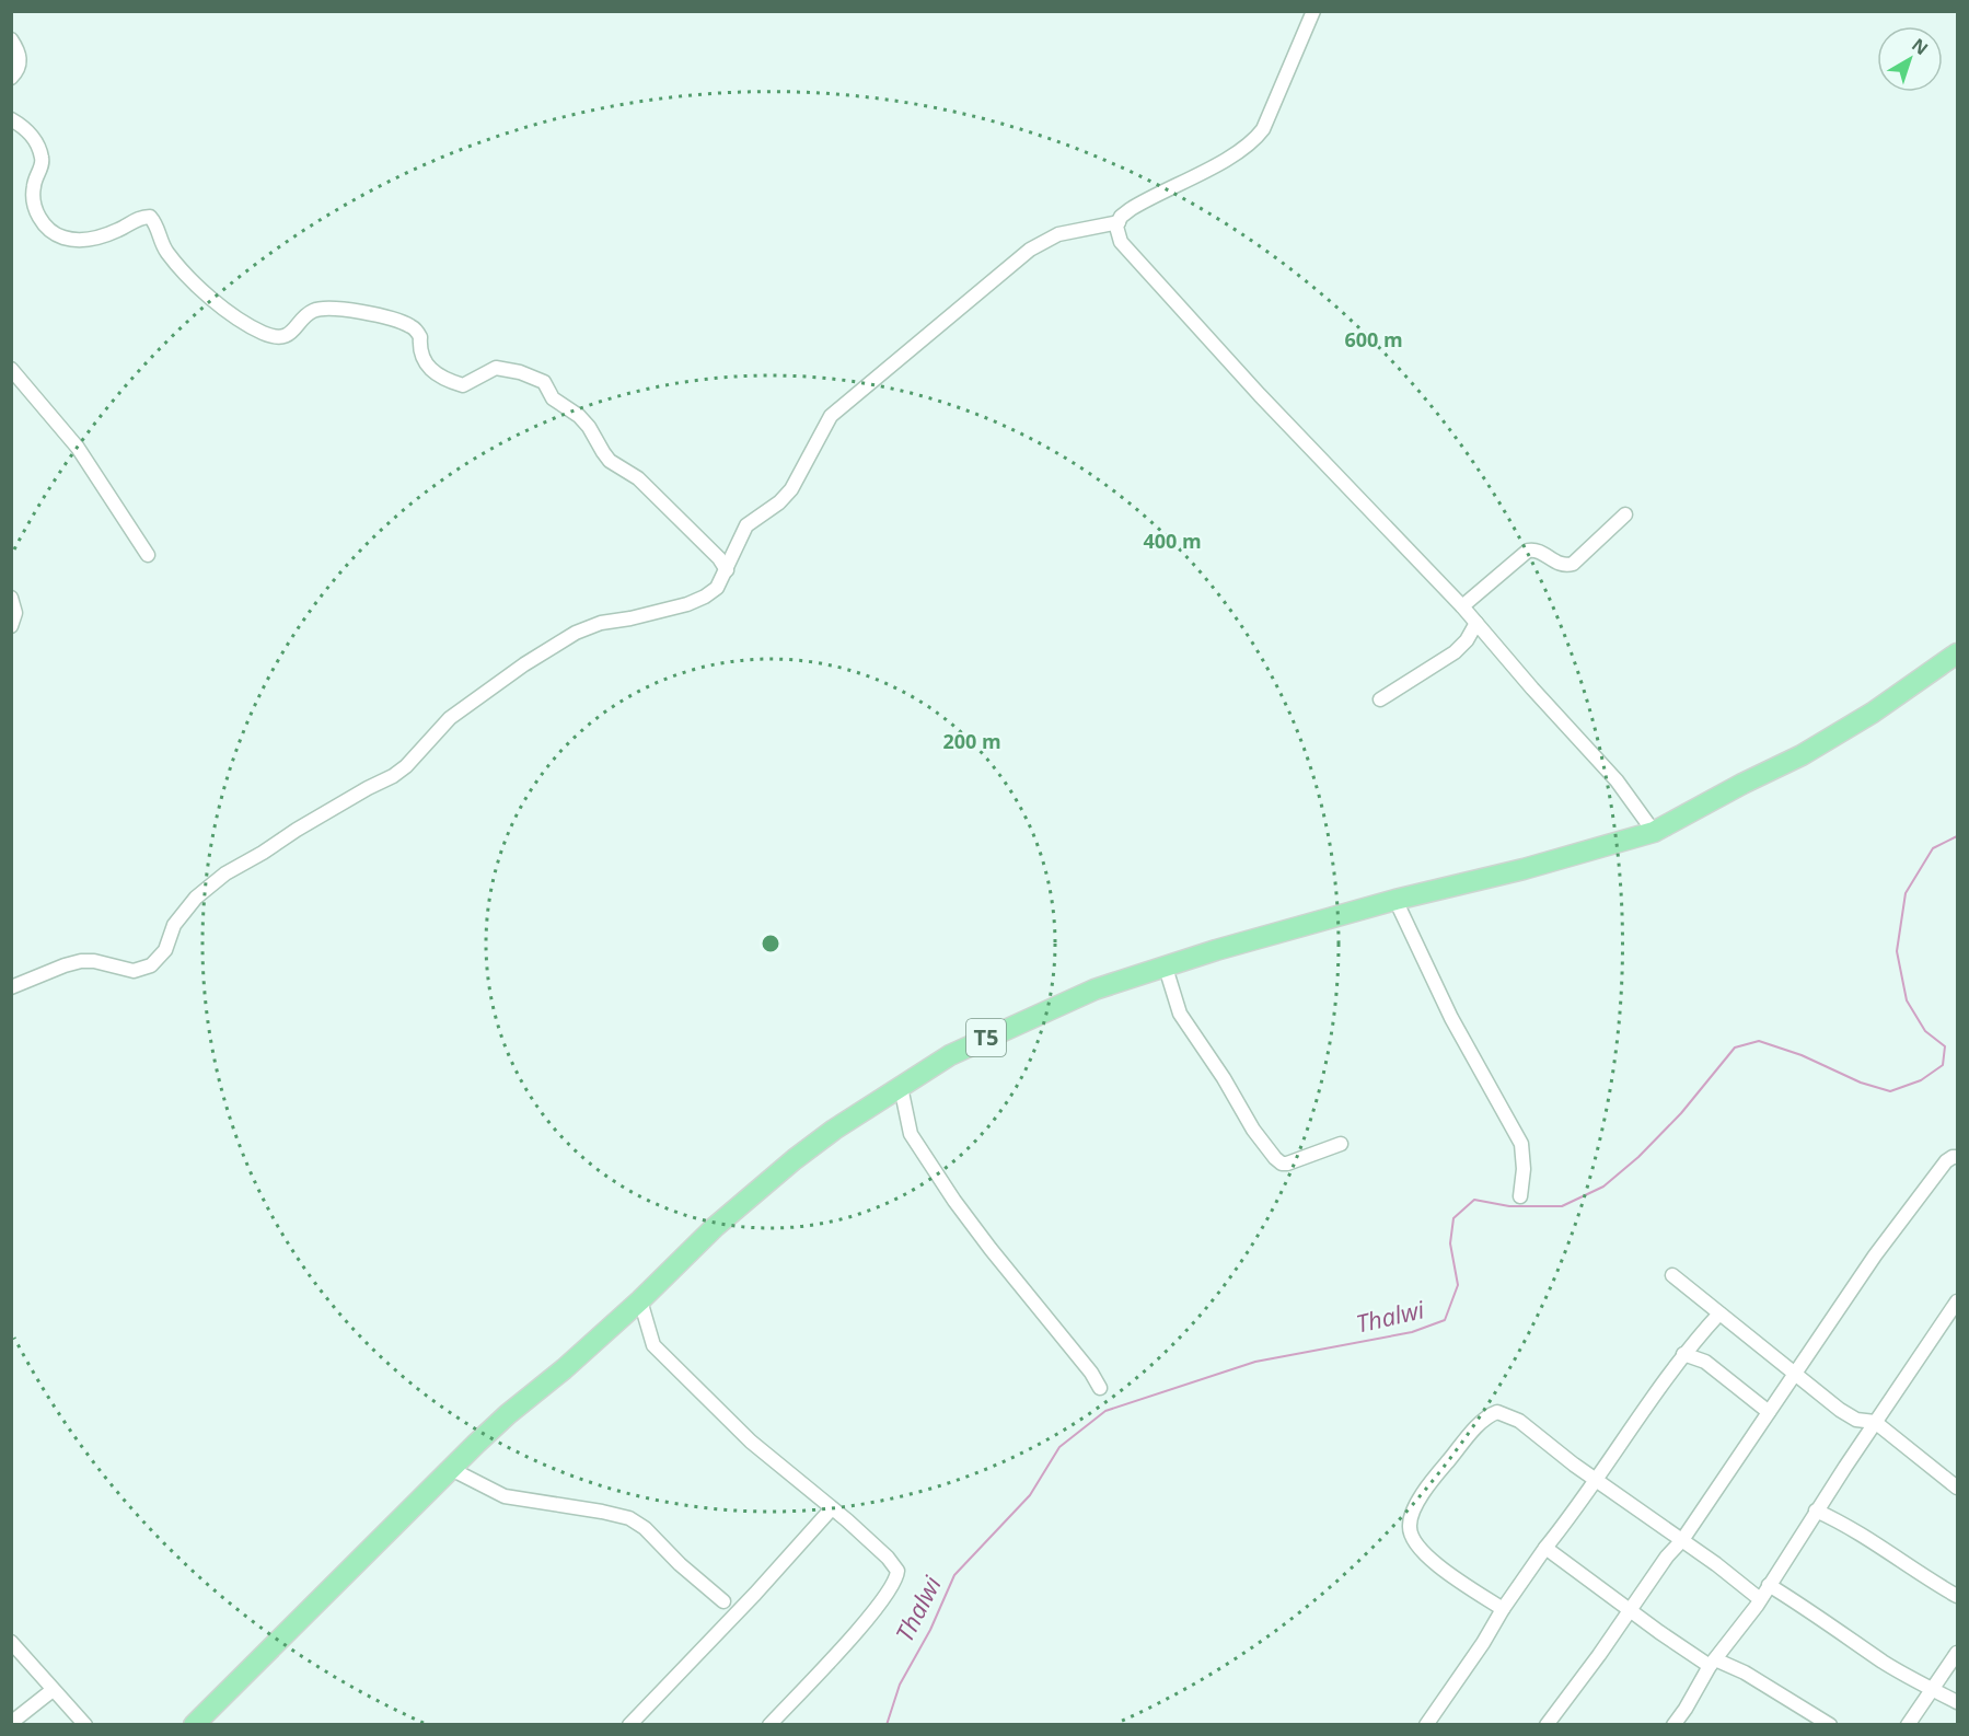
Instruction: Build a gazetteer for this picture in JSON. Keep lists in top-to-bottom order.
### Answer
{
  "streets": {
    "highway": ["T5"]
  },
  "water": ["Thalwi"],
  "north": "top right",
  "rings": ["600 m", "400 m", "200 m"]
}
